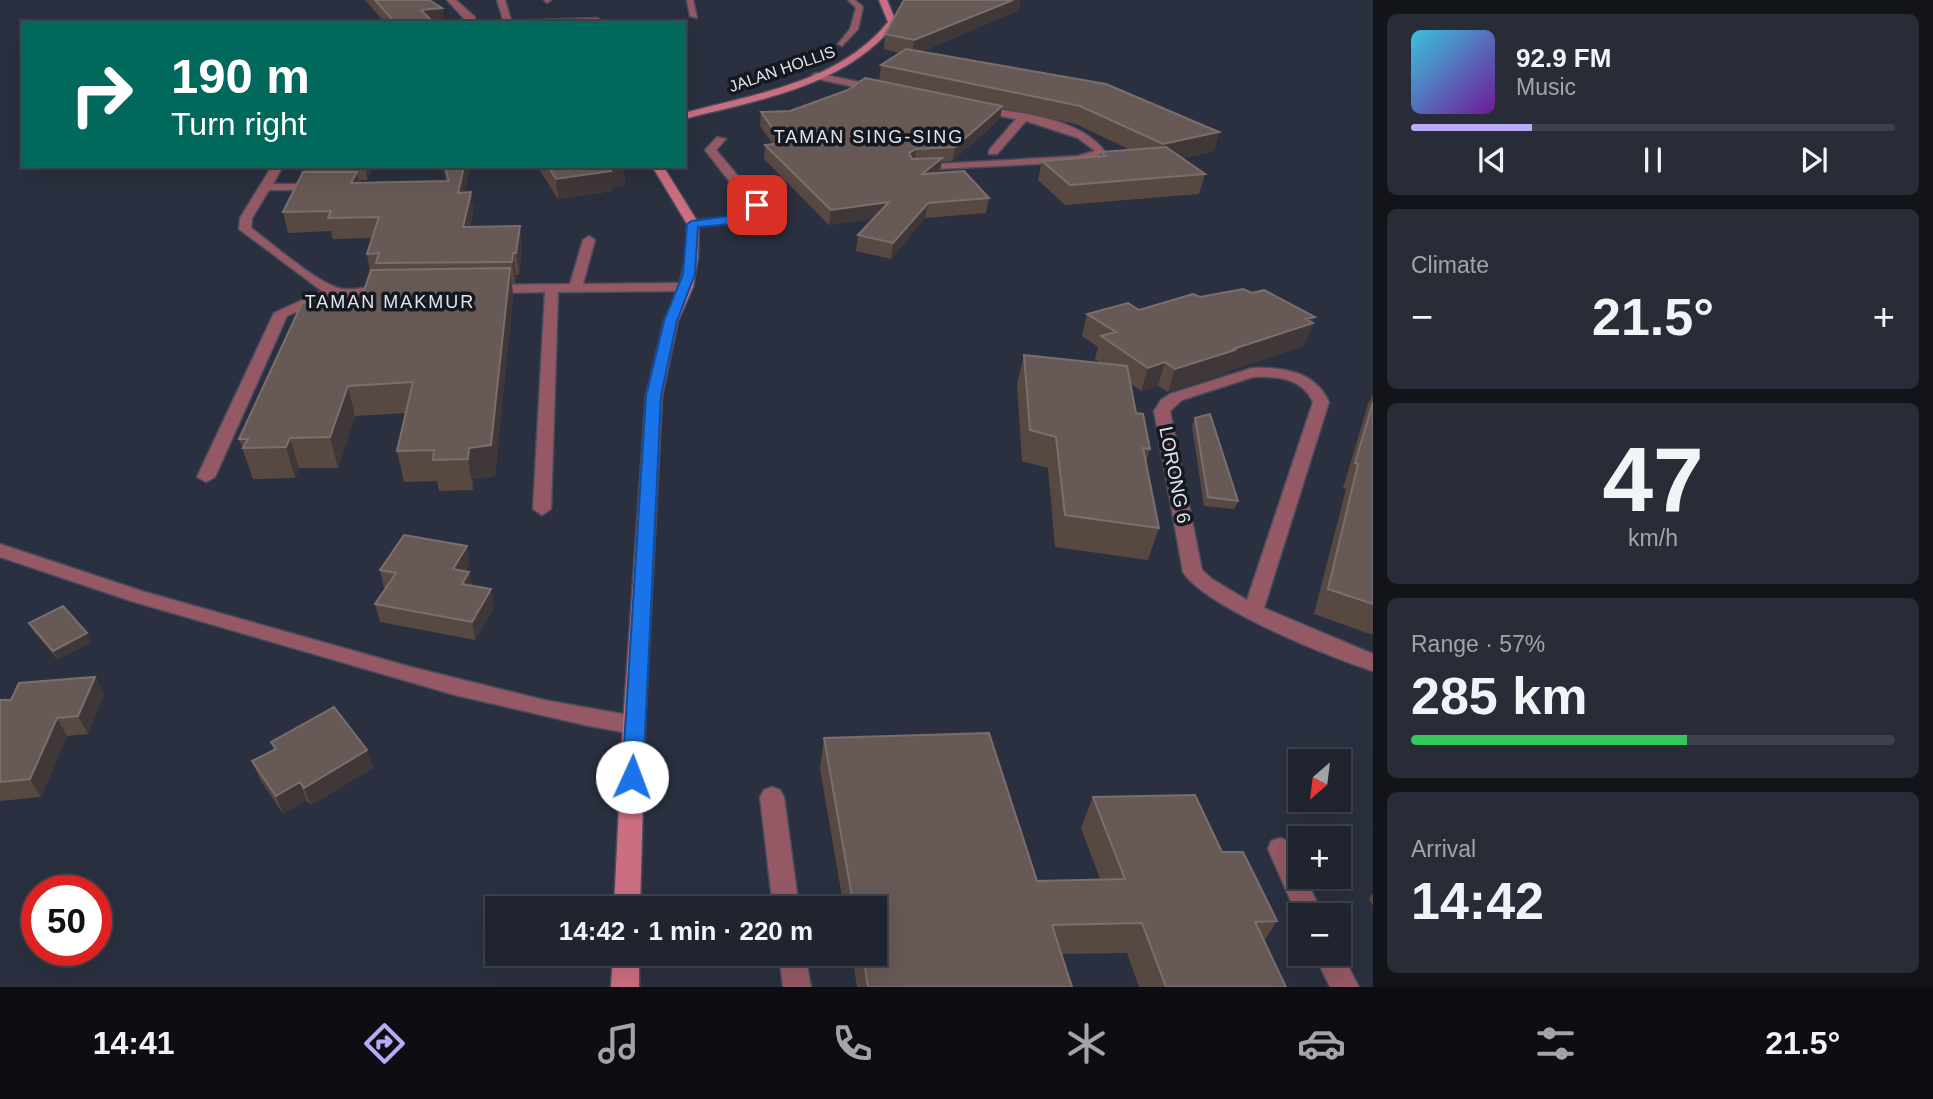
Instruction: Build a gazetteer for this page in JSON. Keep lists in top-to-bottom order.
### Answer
{
  "streets": {
    "main road": ["JALAN HOLLIS"],
    "street": ["LORONG 6"]
  },
  "districts": ["TAMAN SING-SING", "TAMAN MAKMUR"],
  "north": "bottom left",
  "page": {
    "turn": ["190 m", "Turn right"],
    "song": ["92.9 FM", "Music"],
    "tile": [
      "Climate",
      ["47", "km/h"],
      ["Range · 57%", "285 km"],
      ["Arrival", "14:42"]
    ],
    "heat": ["−", "21.5°", "+"],
    "map_buttons": ["+", "−"],
    "limit": "50",
    "trip": "14:42 · 1 min · 220 m",
    "tabs": ["14:41", "21.5°"]
  }
}
